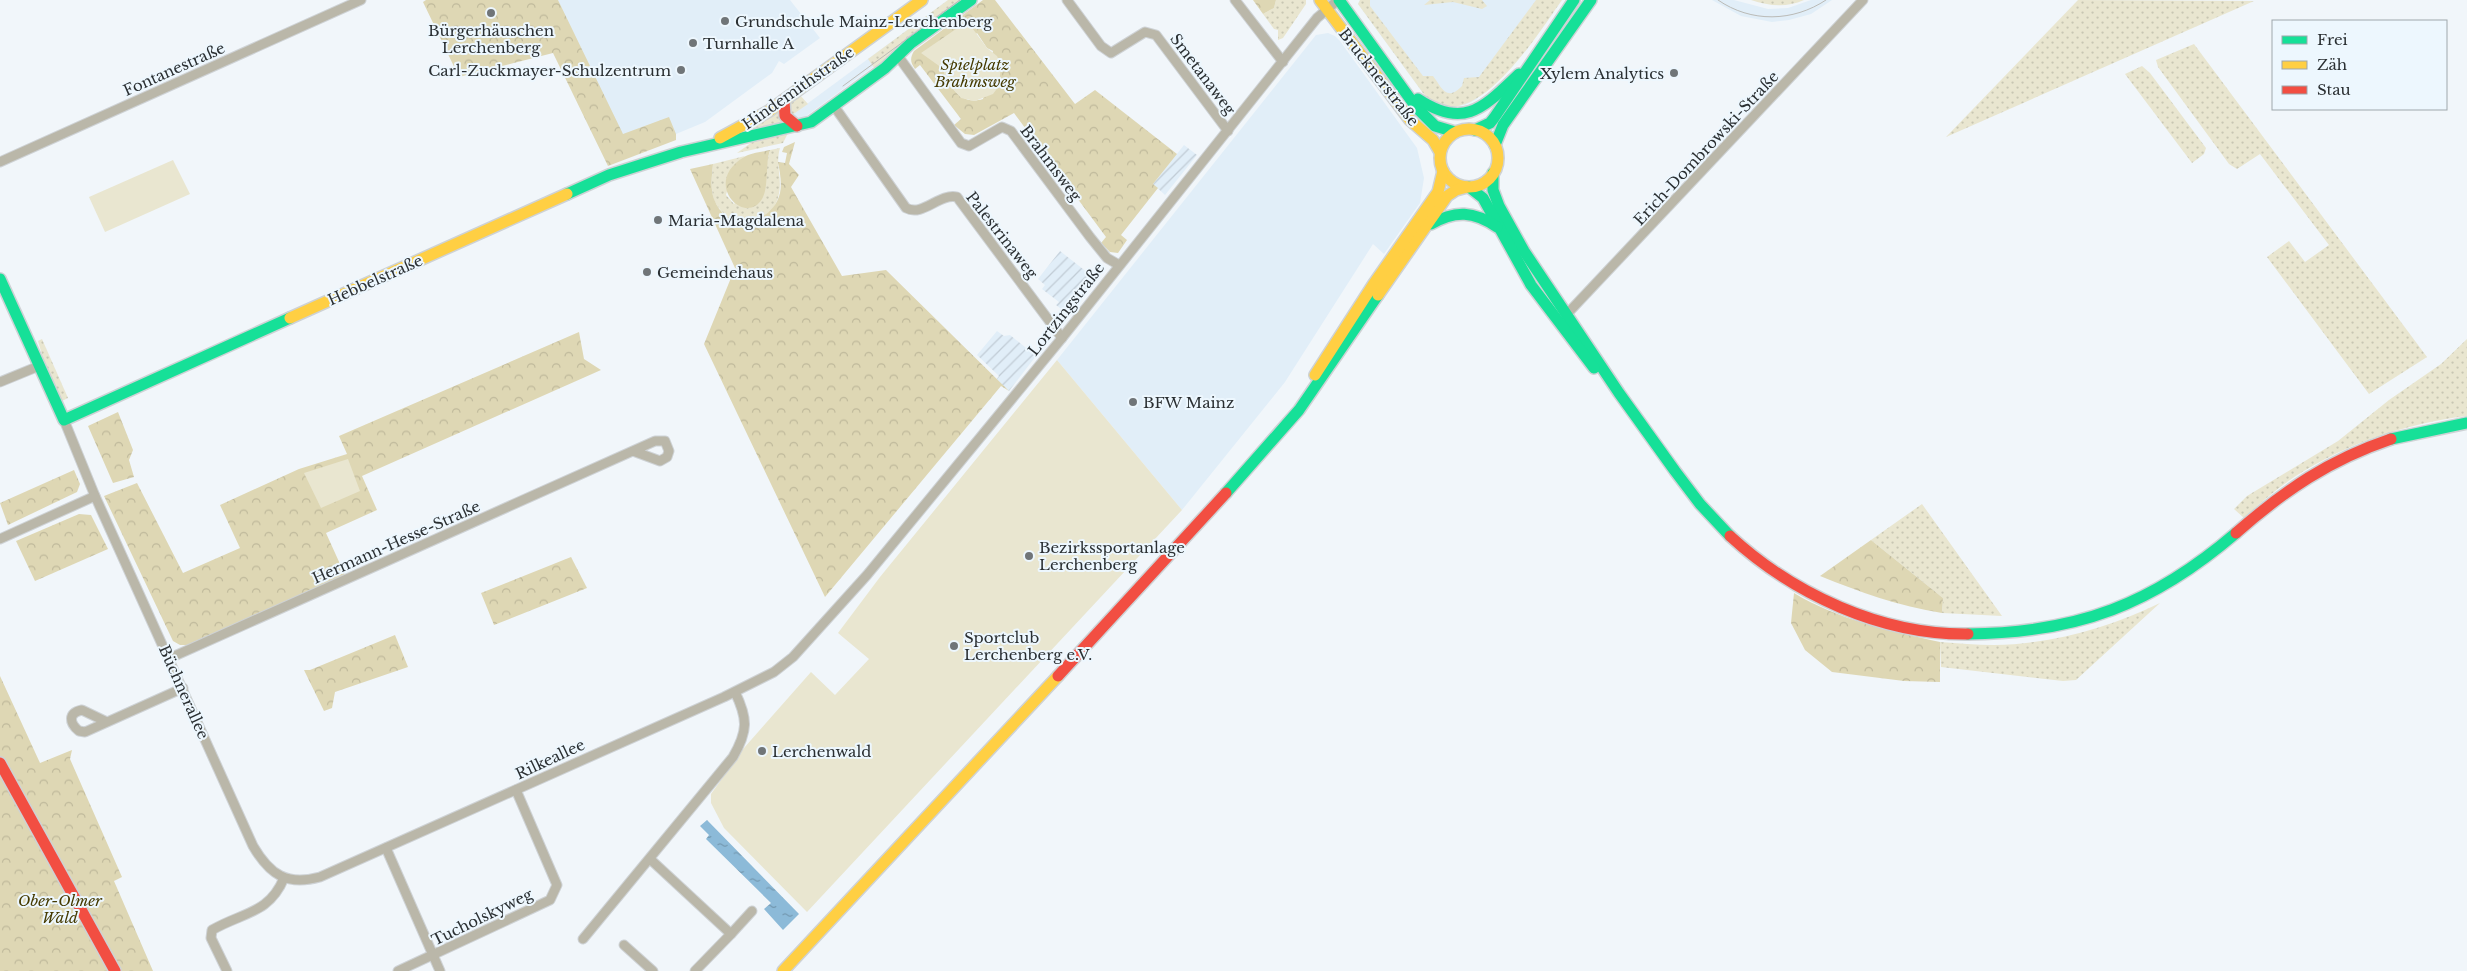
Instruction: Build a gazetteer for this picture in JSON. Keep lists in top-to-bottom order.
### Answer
{
  "streets": {
    "main road": [
      "Brucknerstraße",
      "Hindemithstraße",
      "Hebbelstraße",
      "Büchnerallee"
    ],
    "street": [
      "Fontanestraße",
      "Smetanaweg",
      "Erich-Dombrowski-Straße",
      "Brahmsweg",
      "Palestrinaweg",
      "Lortzingstraße",
      "Hermann-Hesse-Straße",
      "Rilkeallee",
      "Tucholskyweg"
    ]
  },
  "crossings": [
    ["Smetanaweg", "Lortzingstraße"],
    ["Brucknerstraße", "Lortzingstraße"],
    ["Hindemithstraße", "Brahmsweg"],
    ["Hindemithstraße", "Palestrinaweg"],
    ["Hindemithstraße", "Hebbelstraße"],
    ["Brahmsweg", "Lortzingstraße"],
    ["Palestrinaweg", "Lortzingstraße"],
    ["Hebbelstraße", "Büchnerallee"],
    ["Lortzingstraße", "Rilkeallee"],
    ["Hermann-Hesse-Straße", "Büchnerallee"],
    ["Büchnerallee", "Rilkeallee"],
    ["Rilkeallee", "Tucholskyweg"]
  ],
  "parks": ["Spielplatz Brahmsweg", "Ober-Olmer Wald"],
  "places": [
    "Bürgerhäuschen Lerchenberg",
    "Grundschule Mainz-Lerchenberg",
    "Turnhalle A",
    "Carl-Zuckmayer-Schulzentrum",
    "Xylem Analytics",
    "Maria-Magdalena",
    "Gemeindehaus",
    "BFW Mainz",
    "Bezirkssportanlage Lerchenberg",
    "Sportclub Lerchenberg e.V.",
    "Lerchenwald"
  ],
  "legend": ["Frei", "Zäh", "Stau"]
}
